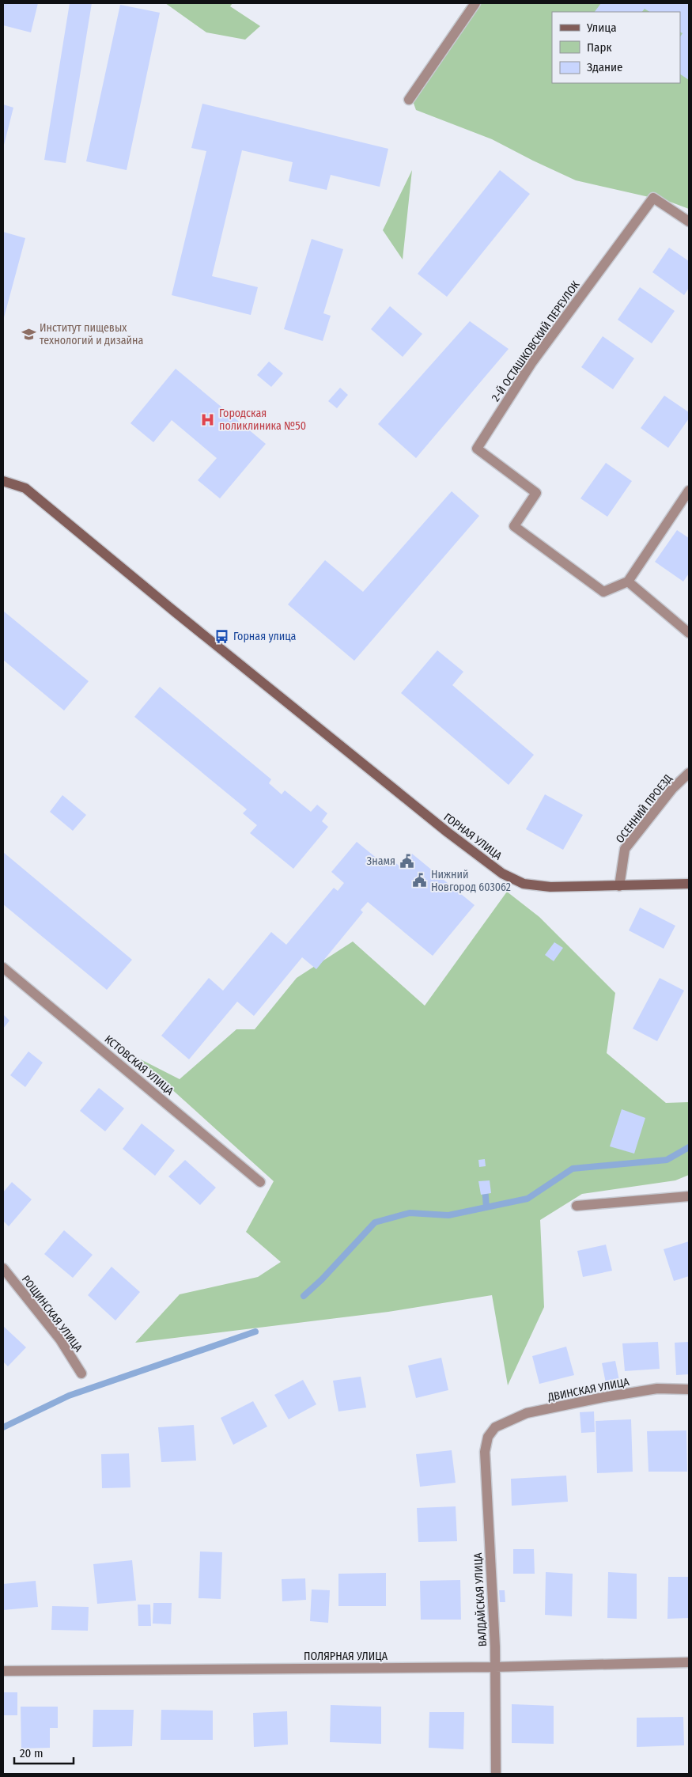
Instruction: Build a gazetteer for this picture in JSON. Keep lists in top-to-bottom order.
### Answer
{
  "streets": {
    "main road": ["ГОРНАЯ УЛИЦА"],
    "street": [
      "2-Й ОСТАШКОВСКИЙ ПЕРЕУЛОК",
      "ОСЕННИЙ ПРОЕЗД",
      "КСТОВСКАЯ УЛИЦА",
      "РОЩИНСКАЯ УЛИЦА",
      "ДВИНСКАЯ УЛИЦА",
      "ВАЛДАЙСКАЯ УЛИЦА",
      "ПОЛЯРНАЯ УЛИЦА"
    ]
  },
  "crossings": [
    ["ОСЕННИЙ ПРОЕЗД", "ГОРНАЯ УЛИЦА"],
    ["ДВИНСКАЯ УЛИЦА", "ВАЛДАЙСКАЯ УЛИЦА"],
    ["ВАЛДАЙСКАЯ УЛИЦА", "ПОЛЯРНАЯ УЛИЦА"]
  ],
  "places": {
    "school or university": ["Институт пищевых технологий и дизайна"],
    "hospital": ["Городская поликлиника №50"],
    "bus stop": ["Горная улица"],
    "public building": ["Знамя", "Нижний Новгород 603062"]
  },
  "legend": ["Улица", "Парк", "Здание"],
  "scale_bar": "20 m"
}
